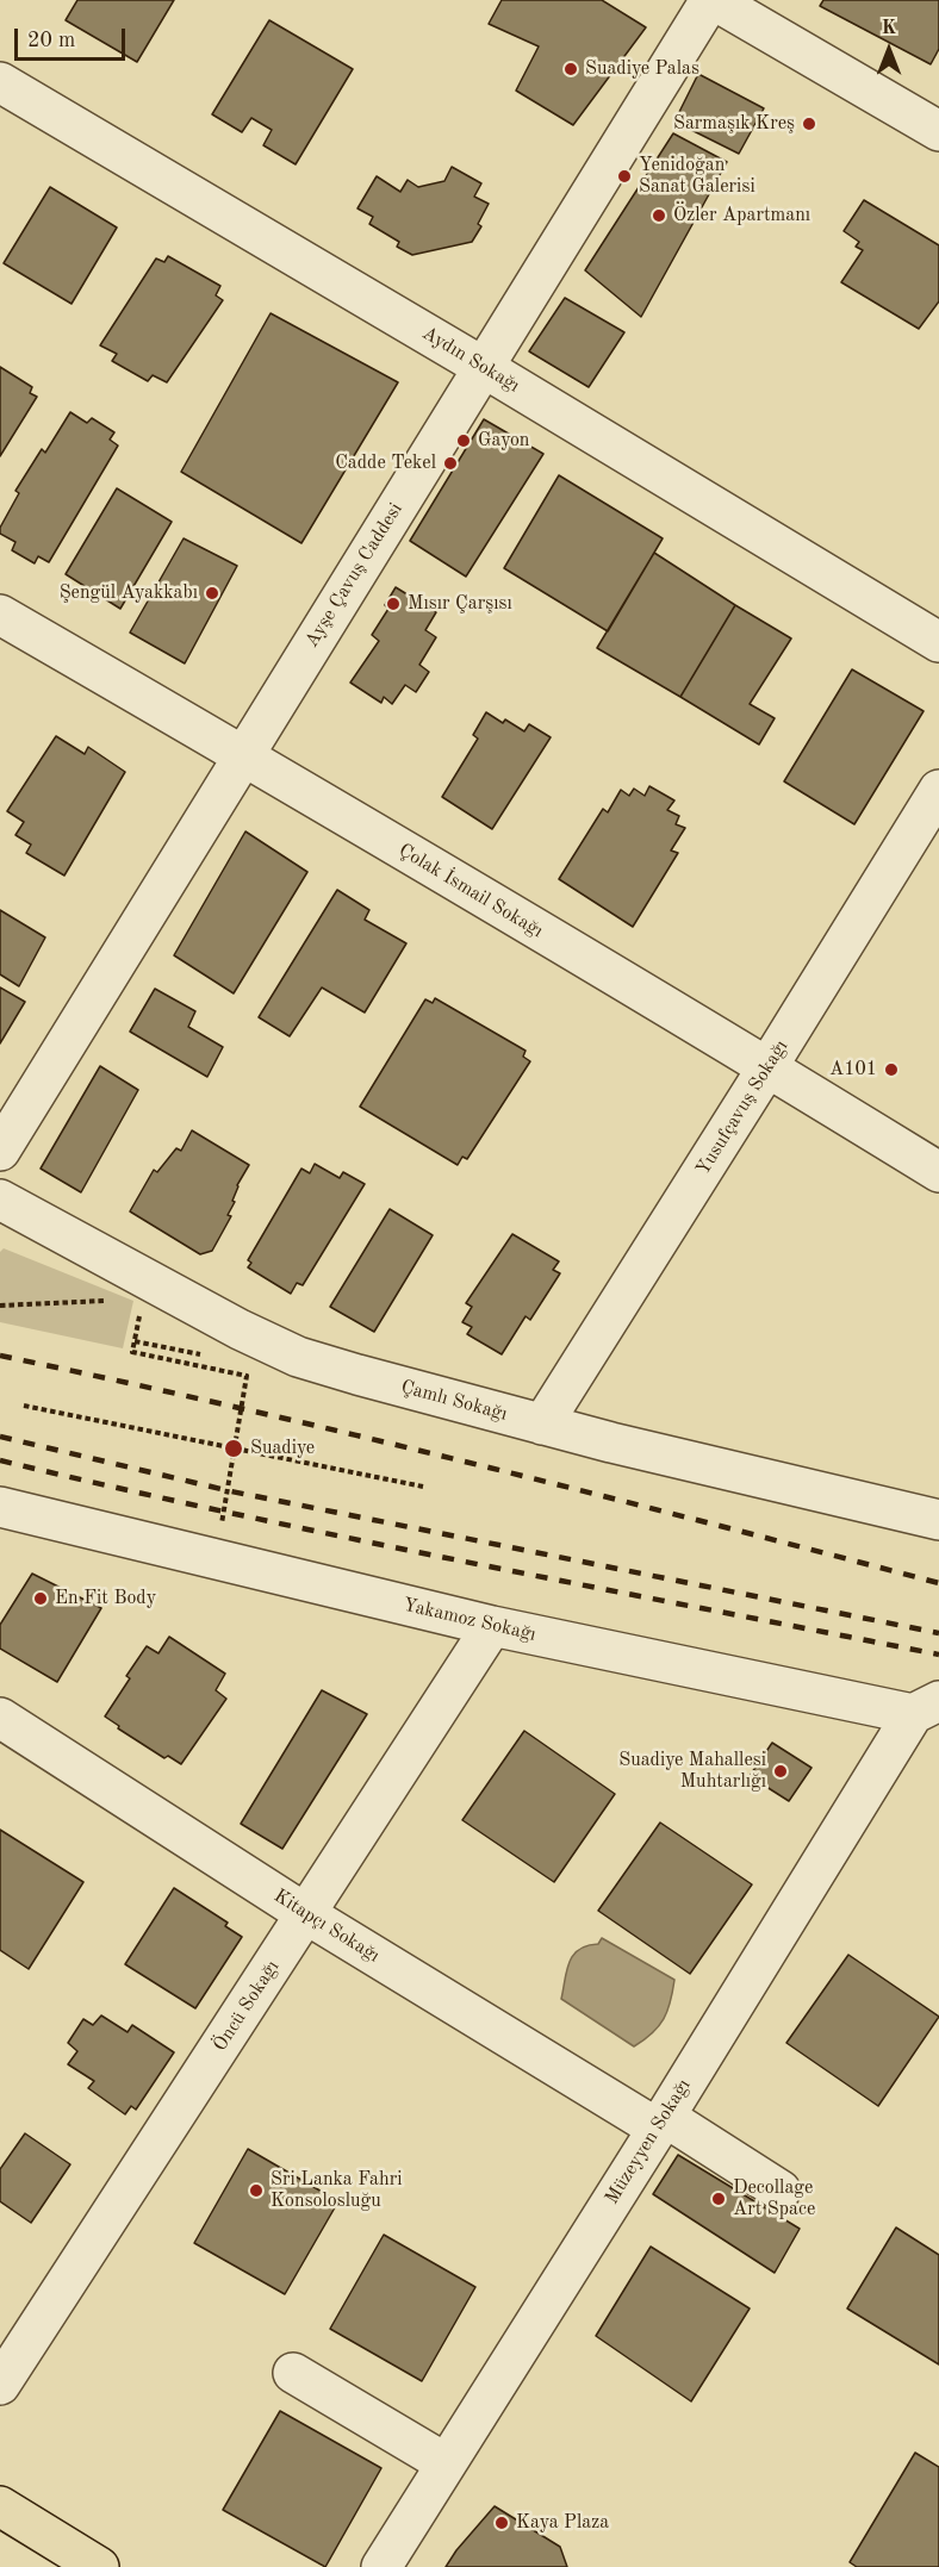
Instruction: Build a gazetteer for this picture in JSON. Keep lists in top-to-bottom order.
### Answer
{
  "streets": {
    "street": [
      "Aydın Sokağı",
      "Ayşe Çavuş Caddesi",
      "Çolak İsmail Sokağı",
      "Yusufçavuş Sokağı",
      "Çamlı Sokağı",
      "Yakamoz Sokağı",
      "Kitapçı Sokağı",
      "Öncü Sokağı",
      "Müzeyyen Sokağı"
    ]
  },
  "crossings": [
    ["Aydın Sokağı", "Ayşe Çavuş Caddesi"],
    ["Ayşe Çavuş Caddesi", "Çolak İsmail Sokağı"],
    ["Çolak İsmail Sokağı", "Yusufçavuş Sokağı"],
    ["Yusufçavuş Sokağı", "Çamlı Sokağı"],
    ["Yakamoz Sokağı", "Öncü Sokağı"],
    ["Yakamoz Sokağı", "Müzeyyen Sokağı"],
    ["Kitapçı Sokağı", "Öncü Sokağı"],
    ["Kitapçı Sokağı", "Müzeyyen Sokağı"]
  ],
  "places": [
    "Suadiye Palas",
    "Sarmaşık Kreş",
    "Yenidoğan Sanat Galerisi",
    "Özler Apartmanı",
    "Gayon",
    "Cadde Tekel",
    "Şengül Ayakkabı",
    "Mısır Çarşısı",
    "A101",
    "Suadiye",
    "En Fit Body",
    "Suadiye Mahallesi Muhtarlığı",
    "Sri Lanka Fahri Konsolosluğu",
    "Decollage Art Space",
    "Kaya Plaza"
  ],
  "scale_bar": "20 m",
  "north": "top"
}
